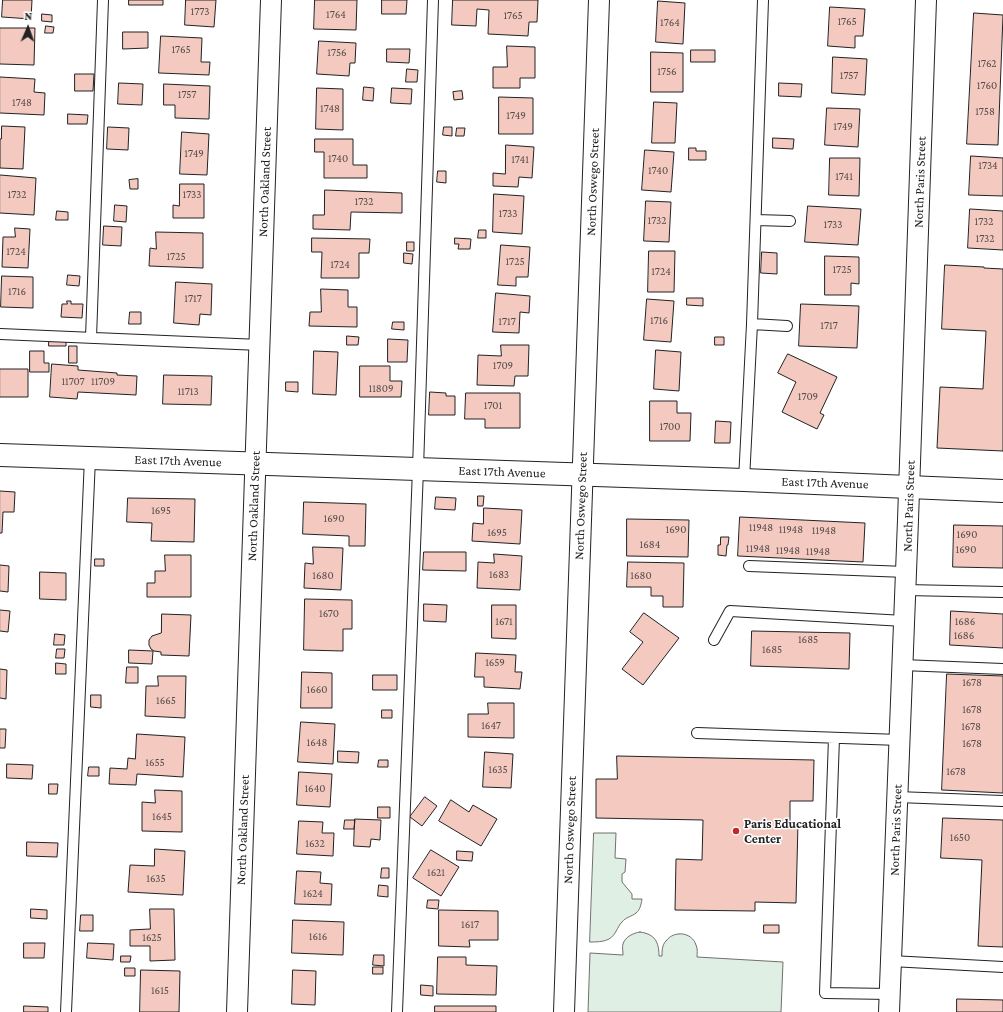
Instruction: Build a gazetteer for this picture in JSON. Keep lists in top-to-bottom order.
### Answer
{
  "streets": {
    "street": [
      "North Oakland Street",
      "North Oswego Street",
      "North Paris Street",
      "East 17th Avenue"
    ]
  },
  "crossings": [
    ["North Oakland Street", "East 17th Avenue"],
    ["North Oswego Street", "East 17th Avenue"],
    ["North Paris Street", "East 17th Avenue"]
  ],
  "places": ["Paris Educational Center"],
  "house_numbers": [
    "1773",
    "1764",
    "1765",
    "1765",
    "1764",
    "1765",
    "1756",
    "1762",
    "1756",
    "1757",
    "1760",
    "1757",
    "1748",
    "1748",
    "1758",
    "1749",
    "1749",
    "1749",
    "1740",
    "1741",
    "1734",
    "1740",
    "1741",
    "1732",
    "1733",
    "1732",
    "1733",
    "1732",
    "1732",
    "1733",
    "1732",
    "1724",
    "1725",
    "1725",
    "1724",
    "1725",
    "1724",
    "1716",
    "1717",
    "1716",
    "1717",
    "1717",
    "1709",
    "11707",
    "11709",
    "11809",
    "11713",
    "1709",
    "1701",
    "1700",
    "1695",
    "1690",
    "11948",
    "1690",
    "11948",
    "11948",
    "1695",
    "1690",
    "1684",
    "11948",
    "1690",
    "11948",
    "11948",
    "1683",
    "1680",
    "1680",
    "1670",
    "1671",
    "1686",
    "1686",
    "1685",
    "1685",
    "1659",
    "1678",
    "1660",
    "1665",
    "1678",
    "1647",
    "1678",
    "1648",
    "1678",
    "1655",
    "1635",
    "1678",
    "1640",
    "1645",
    "1650",
    "1632",
    "1621",
    "1635",
    "1624",
    "1617",
    "1616",
    "1625",
    "1615"
  ],
  "north": "top"
}
